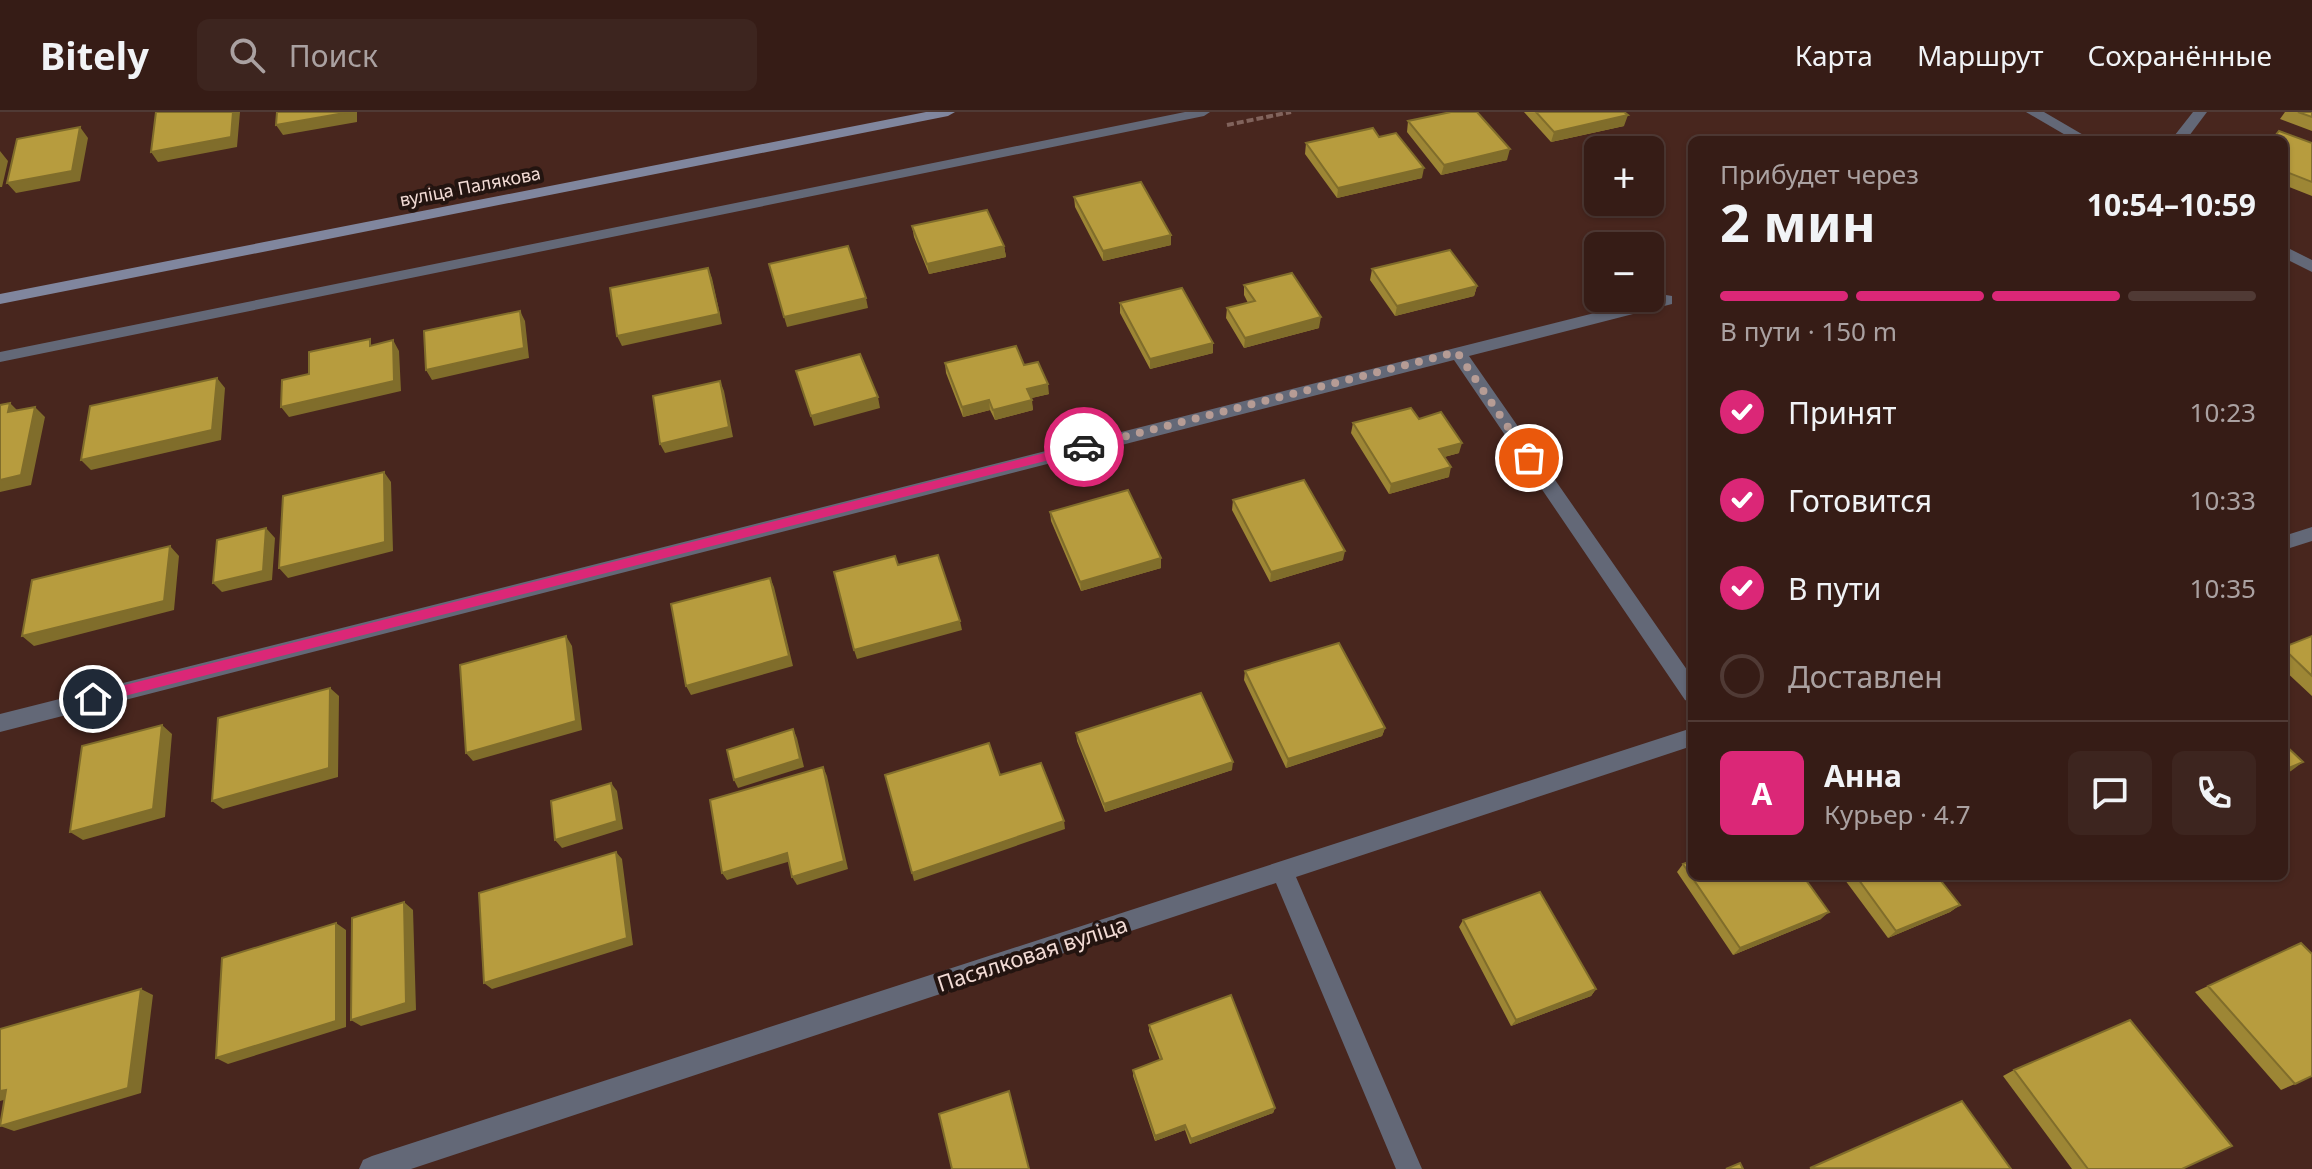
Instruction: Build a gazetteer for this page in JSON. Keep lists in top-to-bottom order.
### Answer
{
  "streets": {
    "street": ["вуліца Палякова", "Пасялковая вуліца"]
  },
  "page": {
    "header": "Bitely",
    "search": "Поиск",
    "nav": ["Карта", "Маршрут", "Сохранённые"],
    "map_buttons": ["+", "−"],
    "heading": ["2 мин", "Прибудет через", "10:54–10:59"],
    "panel": ["Анна", "Курьер · 4.7"],
    "bar": "В пути · 150 m",
    "list": [
      ["Принят", "10:23"],
      ["Готовится", "10:33"],
      ["В пути", "10:35"],
      "Доставлен"
    ],
    "round": "А"
  }
}
